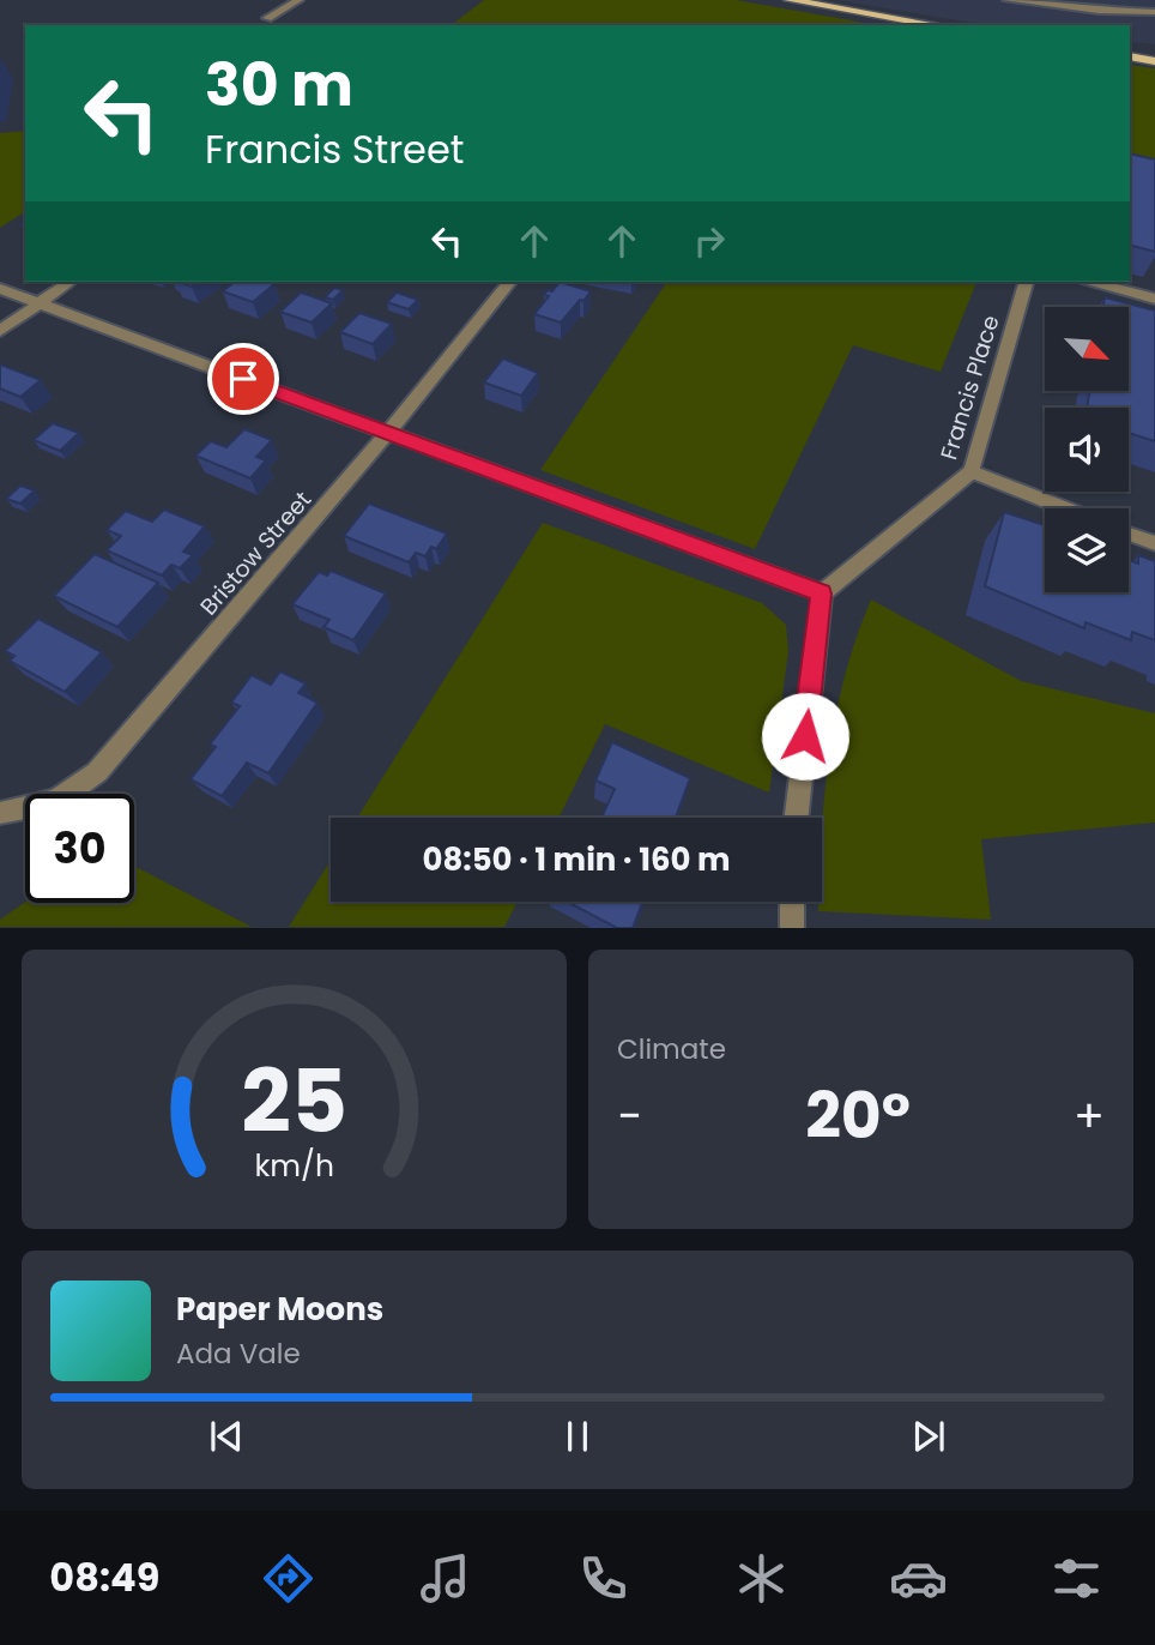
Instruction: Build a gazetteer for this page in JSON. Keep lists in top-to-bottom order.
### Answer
{
  "streets": {
    "street": ["Francis Place", "Bristow Street"]
  },
  "north": "bottom right",
  "page": {
    "turn": ["30 m", "Francis Street"],
    "limit": "30",
    "trip": "08:50 · 1 min · 160 m",
    "tile": "Climate",
    "heat": ["−", "20°", "+"],
    "song": ["Paper Moons", "Ada Vale"],
    "tabs": "08:49",
    "gauge": ["25", "km/h"]
  }
}
